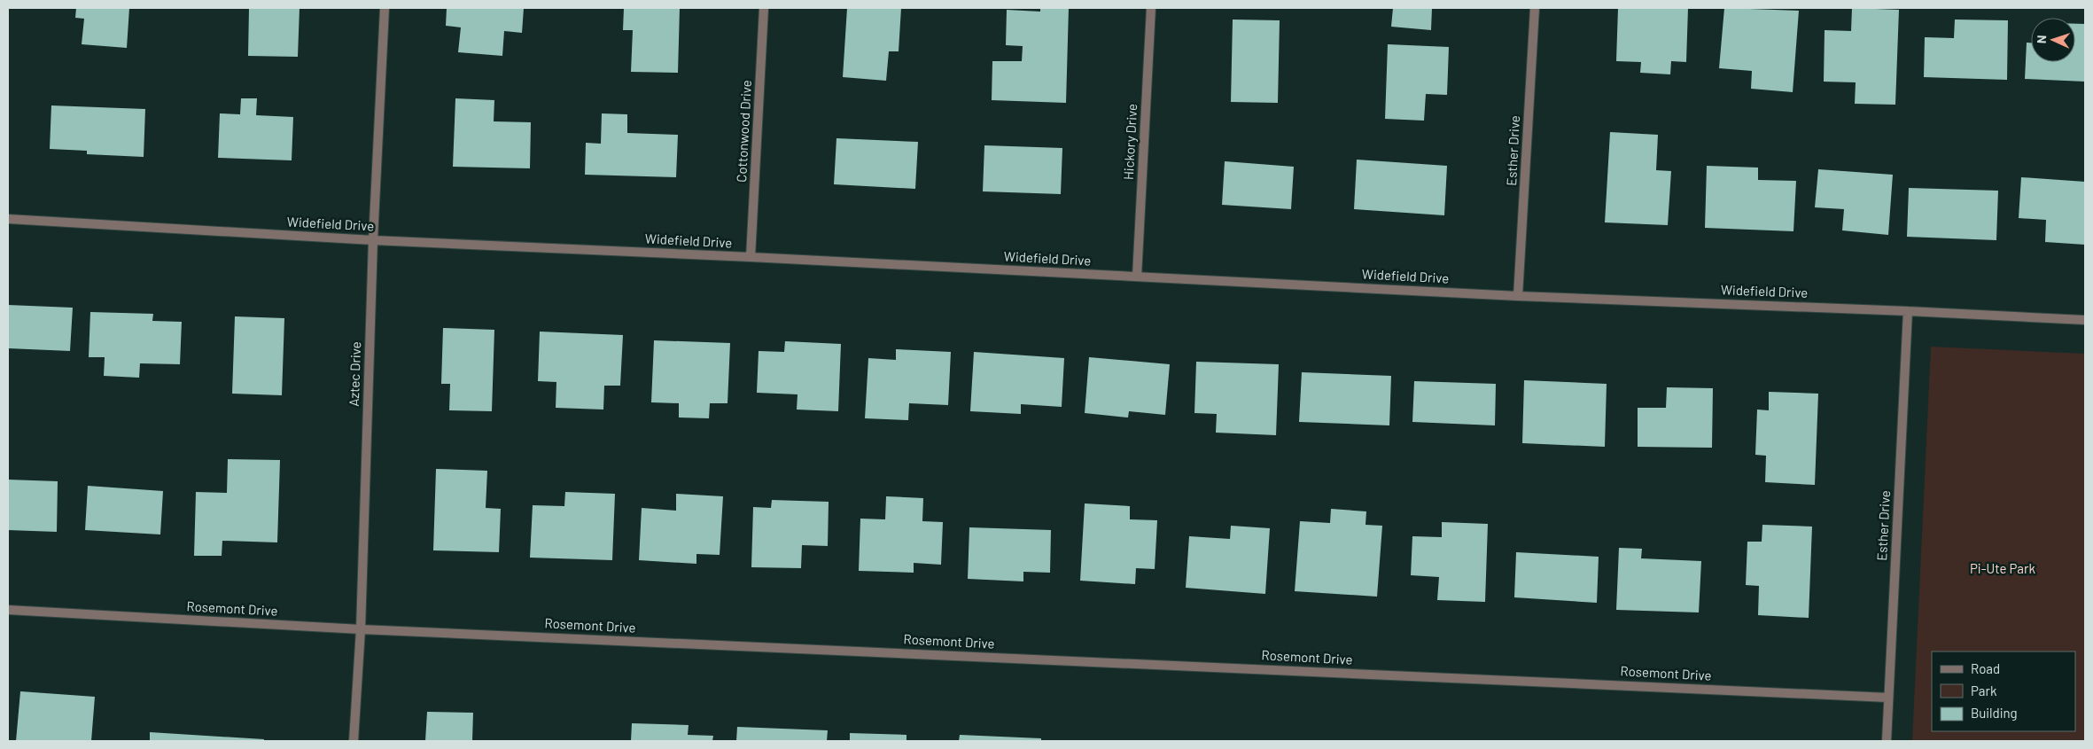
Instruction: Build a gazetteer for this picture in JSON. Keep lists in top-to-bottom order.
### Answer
{
  "streets": {
    "street": [
      "Cottonwood Drive",
      "Hickory Drive",
      "Esther Drive",
      "Widefield Drive",
      "Aztec Drive",
      "Rosemont Drive"
    ]
  },
  "crossings": [
    ["Cottonwood Drive", "Widefield Drive"],
    ["Hickory Drive", "Widefield Drive"],
    ["Esther Drive", "Widefield Drive"],
    ["Esther Drive", "Rosemont Drive"],
    ["Widefield Drive", "Aztec Drive"],
    ["Aztec Drive", "Rosemont Drive"]
  ],
  "parks": ["Pi-Ute Park"],
  "legend": ["Road", "Park", "Building"],
  "north": "left"
}
